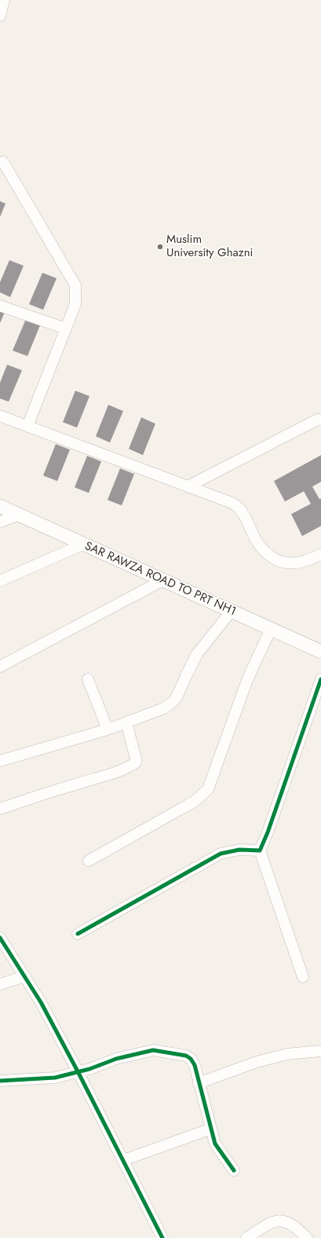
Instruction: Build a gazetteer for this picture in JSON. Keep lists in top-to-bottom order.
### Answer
{
  "streets": {
    "main road": ["SAR RAWZA ROAD TO PRT NH1"]
  },
  "places": ["Muslim University Ghazni"]
}
